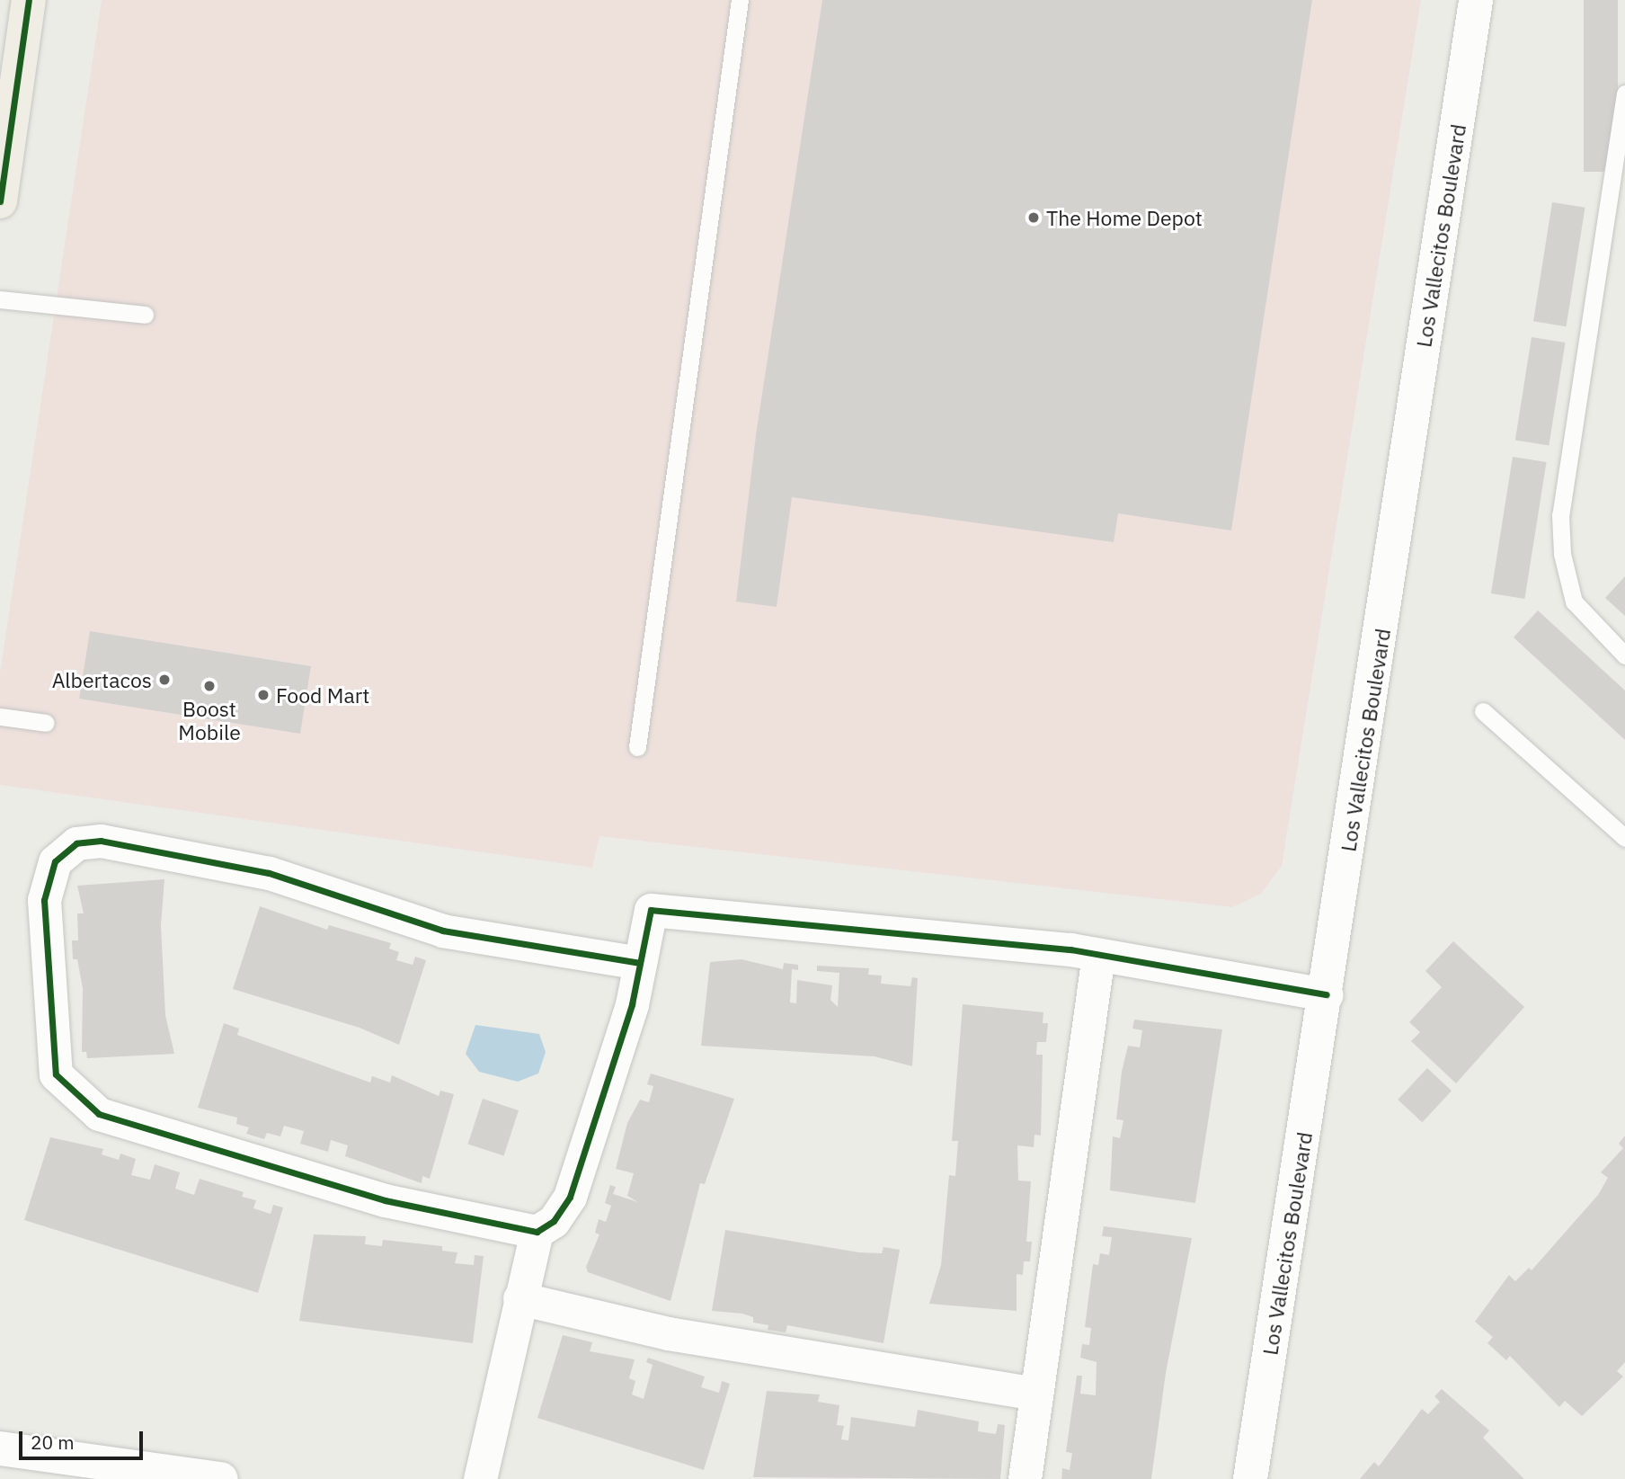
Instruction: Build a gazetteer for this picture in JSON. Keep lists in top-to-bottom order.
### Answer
{
  "streets": {
    "street": ["Los Vallecitos Boulevard"]
  },
  "places": [
    "The Home Depot",
    "Albertacos",
    "Boost Mobile",
    "Food Mart"
  ],
  "scale_bar": "20 m"
}
